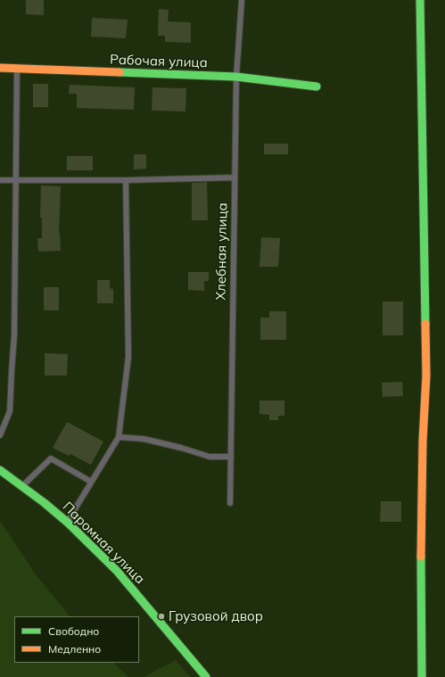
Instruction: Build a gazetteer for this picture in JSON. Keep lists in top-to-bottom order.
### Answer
{
  "streets": {
    "street": ["Рабочая улица", "Паромная улица"],
    "lane": ["Хлебная улица"]
  },
  "crossings": [
    ["Рабочая улица", "Хлебная улица"]
  ],
  "places": ["Грузовой двор"],
  "legend": ["Свободно", "Медленно"]
}
